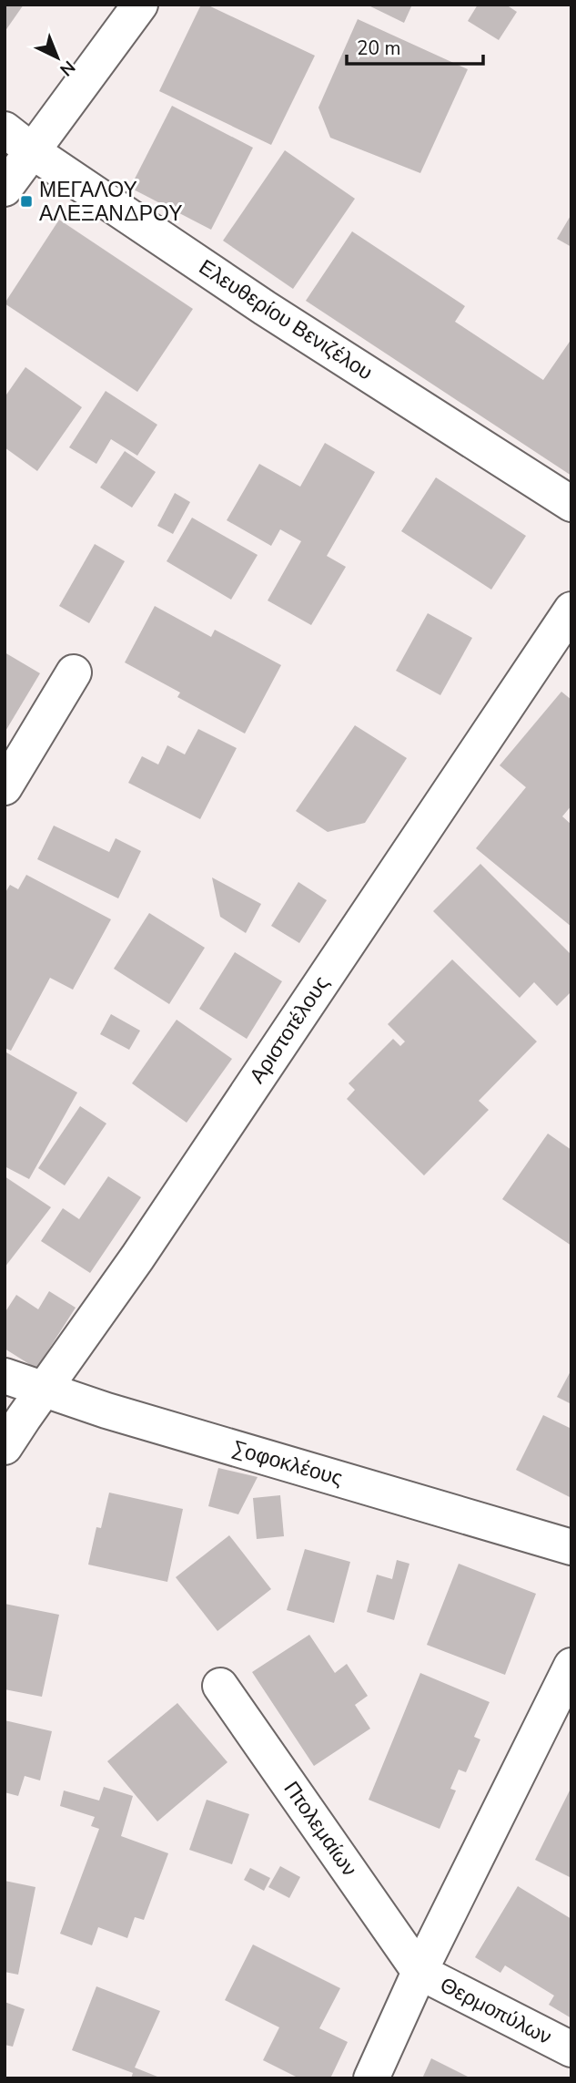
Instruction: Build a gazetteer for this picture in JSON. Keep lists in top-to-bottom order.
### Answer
{
  "streets": {
    "street": [
      "Ελευθερίου Βενιζέλου",
      "Αριστοτέλους",
      "Σοφοκλέους",
      "Πτολεμαίων",
      "Θερμοπύλων"
    ]
  },
  "crossings": [
    ["Αριστοτέλους", "Σοφοκλέους"],
    ["Πτολεμαίων", "Θερμοπύλων"]
  ],
  "places": {
    "transit": ["ΜΕΓΑΛΟΥ ΑΛΕΞΑΝΔΡΟΥ"]
  },
  "scale_bar": "20 m",
  "north": "bottom right"
}
